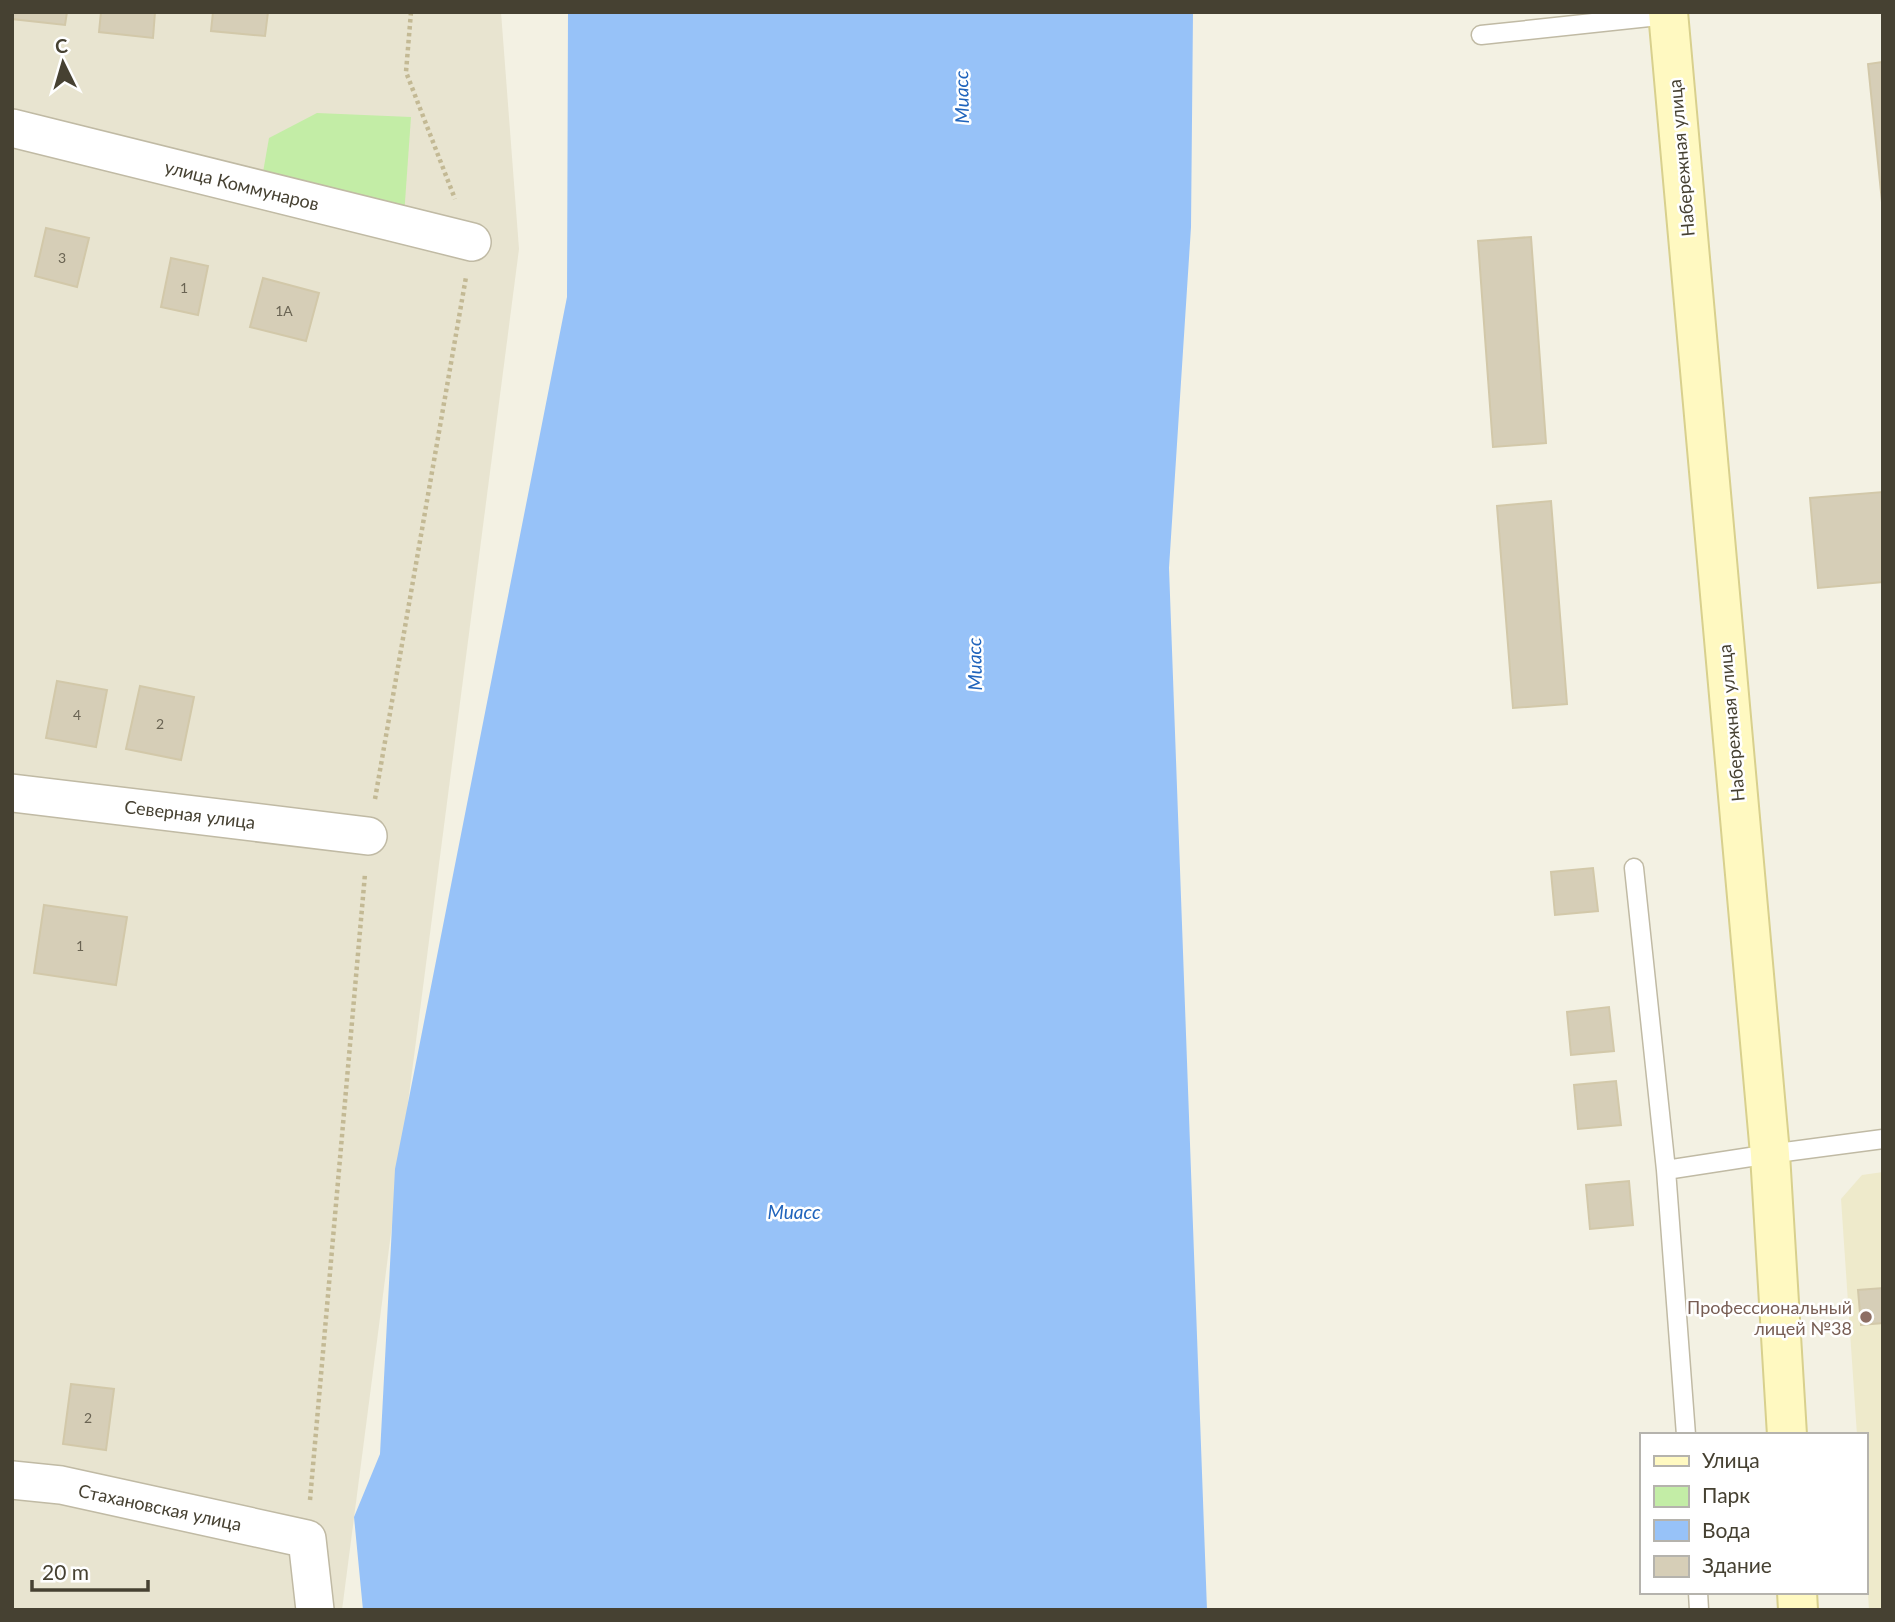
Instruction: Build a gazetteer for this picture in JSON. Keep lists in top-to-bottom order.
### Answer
{
  "streets": {
    "street": [
      "Набережная улица",
      "улица Коммунаров",
      "Северная улица",
      "Стахановская улица"
    ]
  },
  "water": ["Миасс"],
  "places": ["Профессиональный лицей №38"],
  "house_numbers": [
    "3",
    "1",
    "1А",
    "4",
    "2",
    "1",
    "2"
  ],
  "legend": [
    "Улица",
    "Парк",
    "Вода",
    "Здание"
  ],
  "scale_bar": "20 m",
  "north": "top"
}
